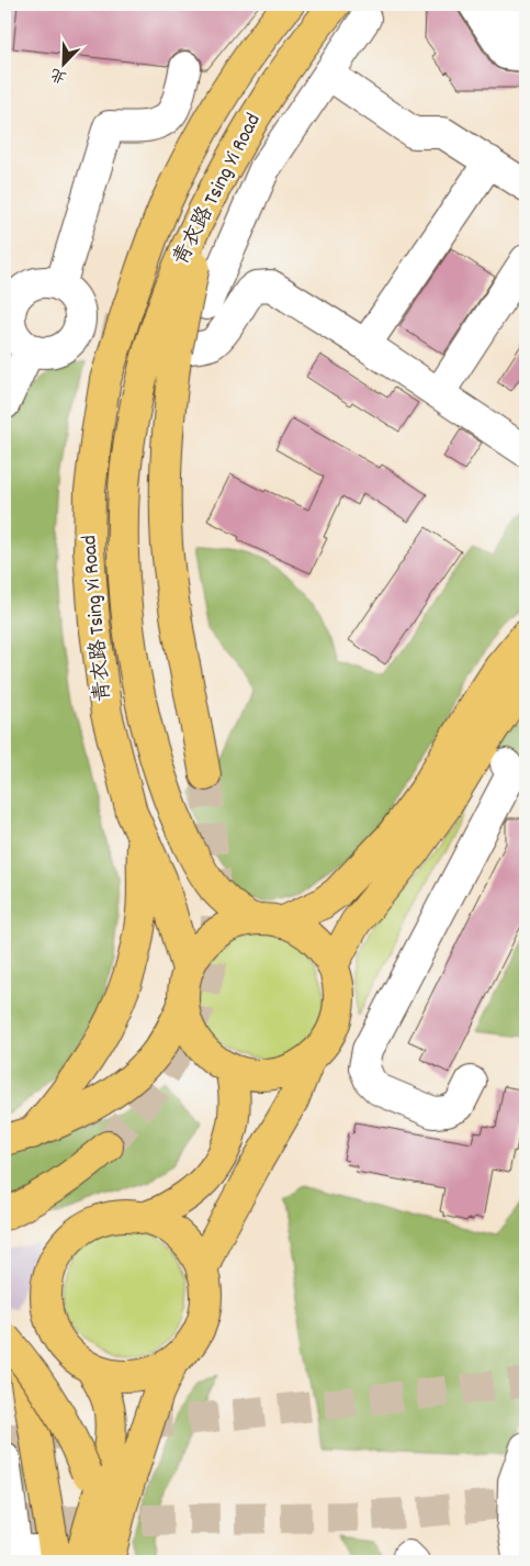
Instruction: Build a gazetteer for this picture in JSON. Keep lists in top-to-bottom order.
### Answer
{
  "streets": {
    "main road": ["青衣路 Tsing Yi Road"]
  },
  "north": "bottom left"
}
